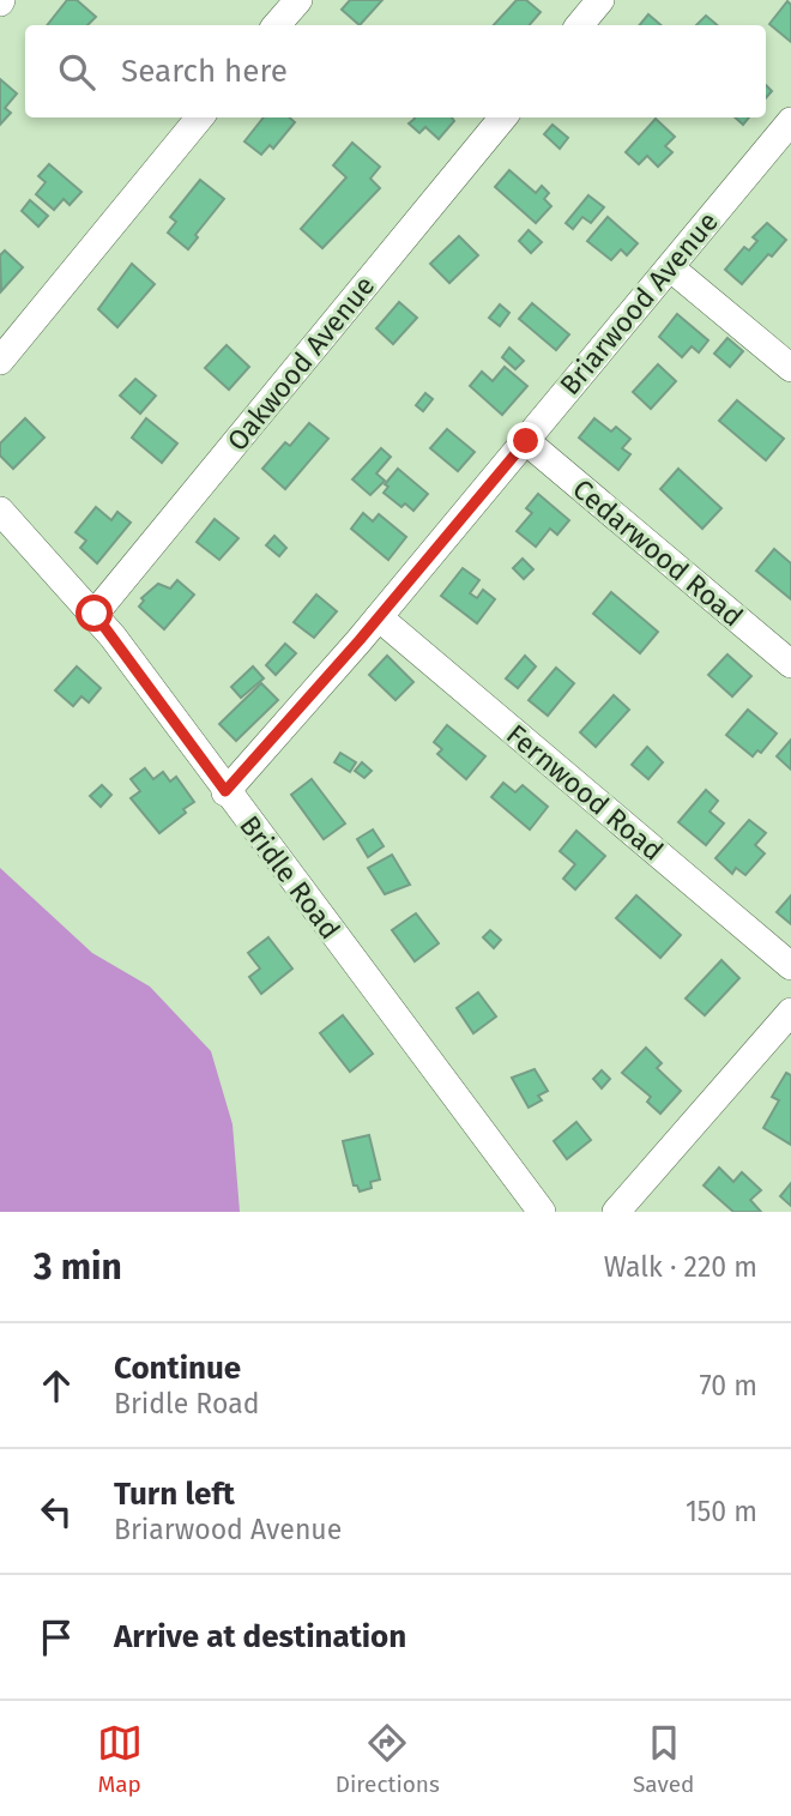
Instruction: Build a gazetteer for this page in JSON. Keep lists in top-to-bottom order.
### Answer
{
  "streets": {
    "street": [
      "Briarwood Avenue",
      "Oakwood Avenue",
      "Cedarwood Road",
      "Fernwood Road",
      "Bridle Road"
    ]
  },
  "crossings": [
    ["Briarwood Avenue", "Cedarwood Road"],
    ["Briarwood Avenue", "Fernwood Road"],
    ["Briarwood Avenue", "Bridle Road"],
    ["Oakwood Avenue", "Bridle Road"]
  ],
  "page": {
    "search": "Search here",
    "heading": ["3 min", "Walk · 220 m"],
    "list": [
      ["Continue", "Bridle Road", "70 m"],
      ["Turn left", "Briarwood Avenue", "150 m"],
      "Arrive at destination"
    ],
    "nav": ["Map", "Directions", "Saved"]
  }
}
